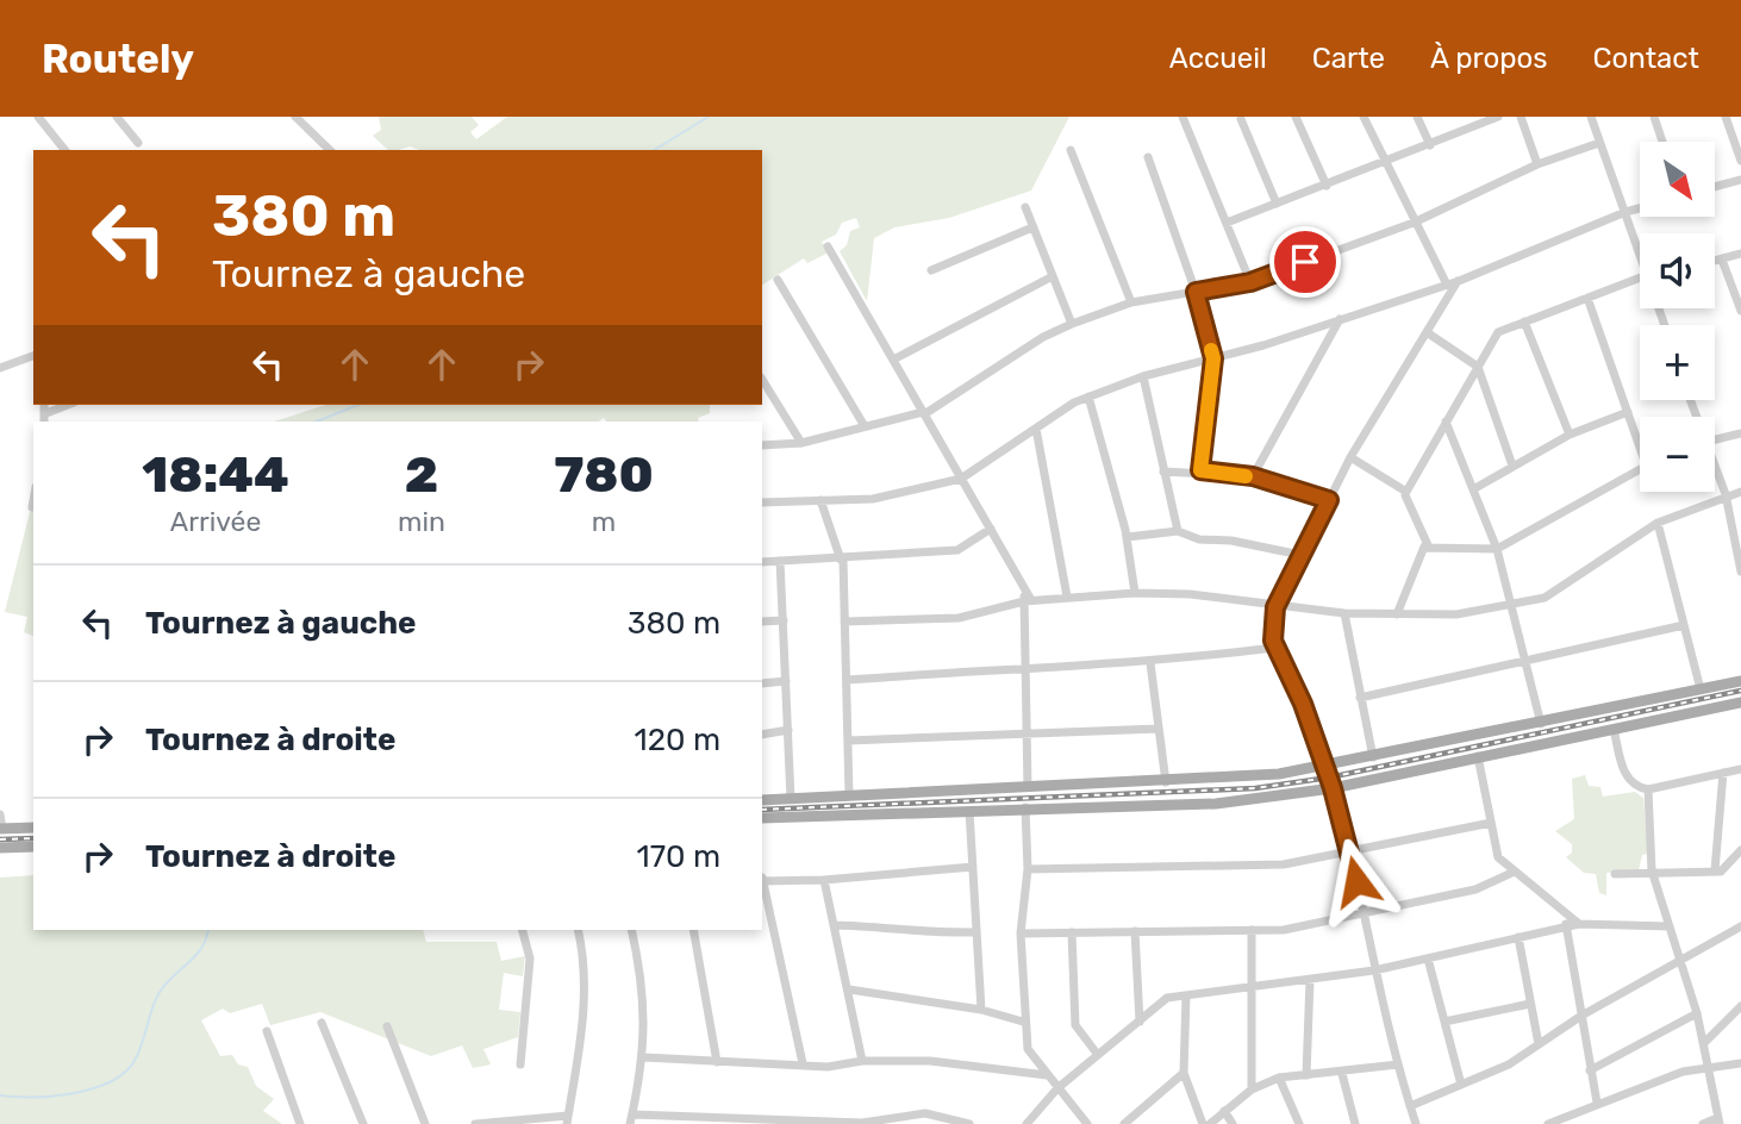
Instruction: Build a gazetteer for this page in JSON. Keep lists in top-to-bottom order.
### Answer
{
  "north": "bottom right",
  "page": {
    "header": "Routely",
    "nav": [
      "Accueil",
      "Carte",
      "À propos",
      "Contact"
    ],
    "map_buttons": ["+", "−"],
    "turn": ["380 m", "Tournez à gauche"],
    "eta": [
      "18:44",
      "Arrivée",
      "2",
      "min",
      "780",
      "m"
    ],
    "list": [
      {
        "name": "Tournez à gauche",
        "value": "380 m"
      },
      {
        "name": "Tournez à droite",
        "value": "120 m"
      },
      {
        "name": "Tournez à droite",
        "value": "170 m"
      }
    ]
  }
}
